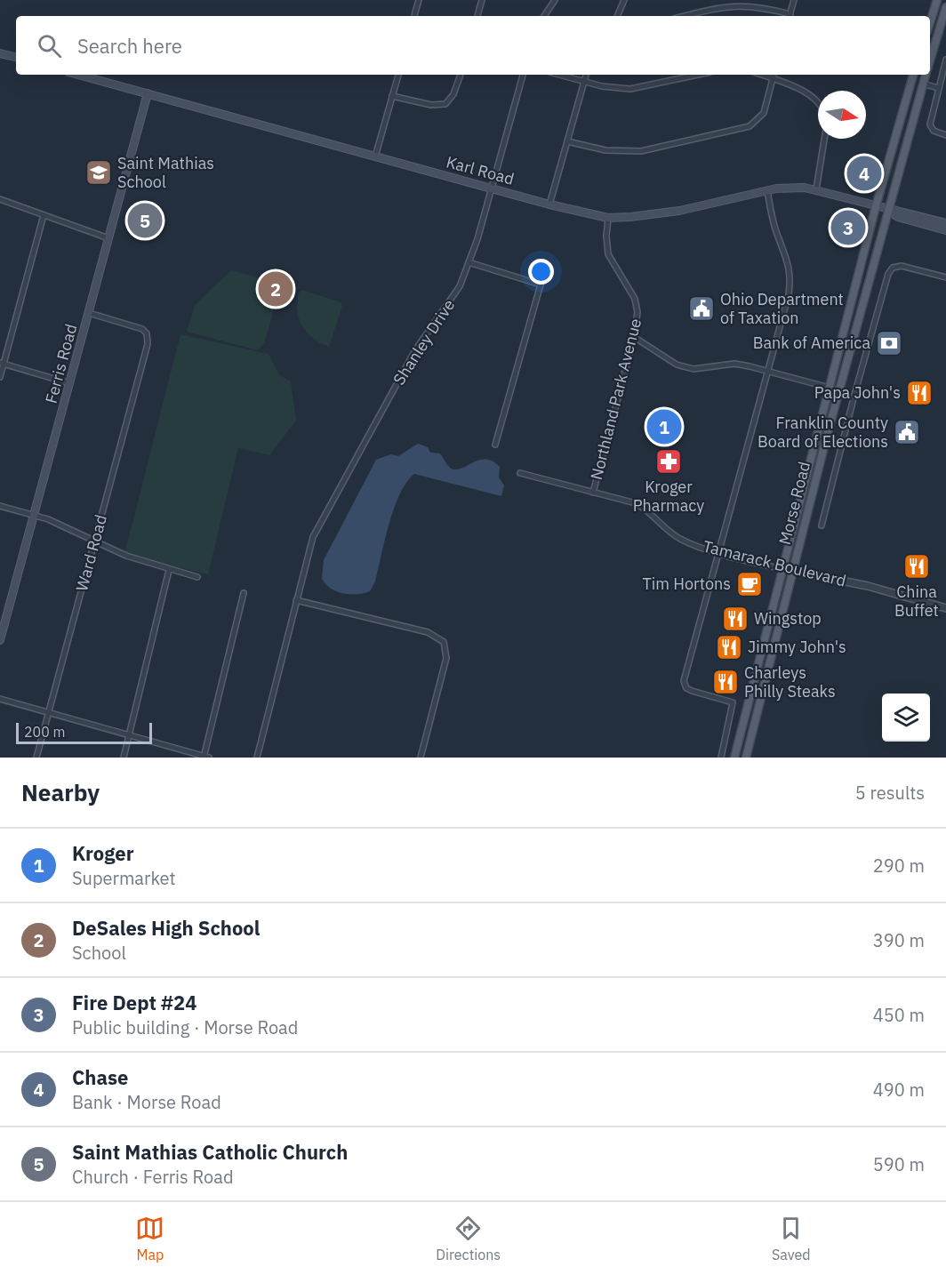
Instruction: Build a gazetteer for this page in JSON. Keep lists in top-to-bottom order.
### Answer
{
  "streets": {
    "main road": ["Karl Road", "Ferris Road", "Morse Road"],
    "street": [
      "Shanley Drive",
      "Northland Park Avenue",
      "Ward Road",
      "Tamarack Boulevard"
    ]
  },
  "crossings": [
    ["Karl Road", "Shanley Drive"],
    ["Karl Road", "Ferris Road"],
    ["Karl Road", "Northland Park Avenue"],
    ["Karl Road", "Morse Road"],
    ["Ferris Road", "Ward Road"],
    ["Northland Park Avenue", "Tamarack Boulevard"],
    ["Morse Road", "Tamarack Boulevard"]
  ],
  "places": {
    "school or university": ["Saint Mathias School"],
    "public building": ["Ohio Department of Taxation", "Franklin County Board of Elections"],
    "bank": ["Bank of America"],
    "restaurant": [
      "Papa John's",
      "China Buffet",
      "Wingstop",
      "Jimmy John's",
      "Charleys Philly Steaks"
    ],
    "pharmacy": ["Kroger Pharmacy"],
    "cafe": ["Tim Hortons"]
  },
  "scale_bar": "200 m",
  "north": "right",
  "page": {
    "search": "Search here",
    "pins": [
      "4",
      "5",
      "3",
      "2",
      "1"
    ],
    "scale": "200 m",
    "heading": ["Nearby", "5 results"],
    "list": [
      {
        "mark": "1",
        "name": "Kroger",
        "note": "Supermarket",
        "value": "290 m"
      },
      {
        "mark": "2",
        "name": "DeSales High School",
        "note": "School",
        "value": "390 m"
      },
      {
        "mark": "3",
        "name": "Fire Dept #24",
        "note": "Public building · Morse Road",
        "value": "450 m"
      },
      {
        "mark": "4",
        "name": "Chase",
        "note": "Bank · Morse Road",
        "value": "490 m"
      },
      {
        "mark": "5",
        "name": "Saint Mathias Catholic Church",
        "note": "Church · Ferris Road",
        "value": "590 m"
      }
    ],
    "nav": ["Map", "Directions", "Saved"]
  }
}
